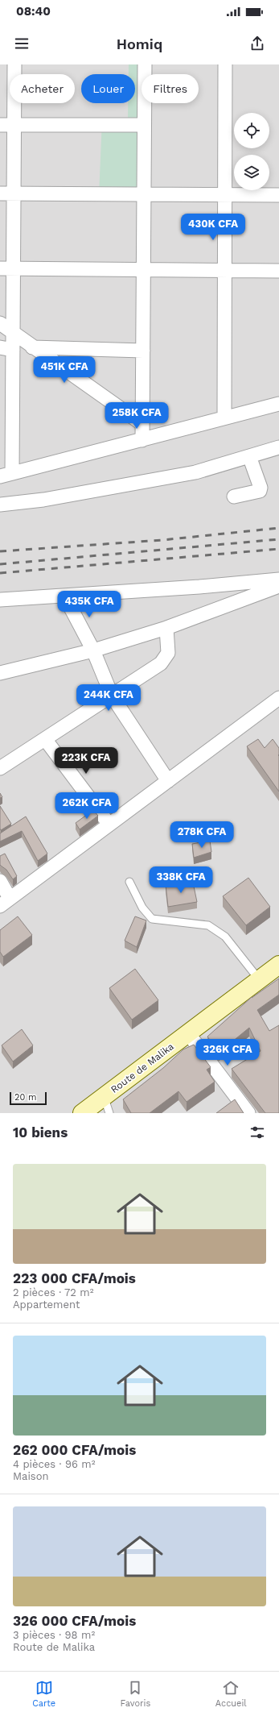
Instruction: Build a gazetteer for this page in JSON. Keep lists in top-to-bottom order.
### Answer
{
  "streets": {
    "main road": ["Route de Malika"]
  },
  "scale_bar": "20 m",
  "page": {
    "status": "08:40",
    "header": "Homiq",
    "chip": ["Acheter", "Louer", "Filtres"],
    "price": [
      "430K CFA",
      "451K CFA",
      "258K CFA",
      "435K CFA",
      "244K CFA",
      "223K CFA",
      "262K CFA",
      "278K CFA",
      "338K CFA",
      "326K CFA"
    ],
    "scale": "20 m",
    "heading": "10 biens",
    "list": [
      {
        "name": "223 000 CFA/mois",
        "note": "2 pièces · 72 m² · Appartement"
      },
      {
        "name": "262 000 CFA/mois",
        "note": "4 pièces · 96 m² · Maison"
      },
      {
        "name": "326 000 CFA/mois",
        "note": "3 pièces · 98 m² · Route de Malika"
      }
    ],
    "tabs": ["Carte", "Favoris", "Accueil"]
  }
}
